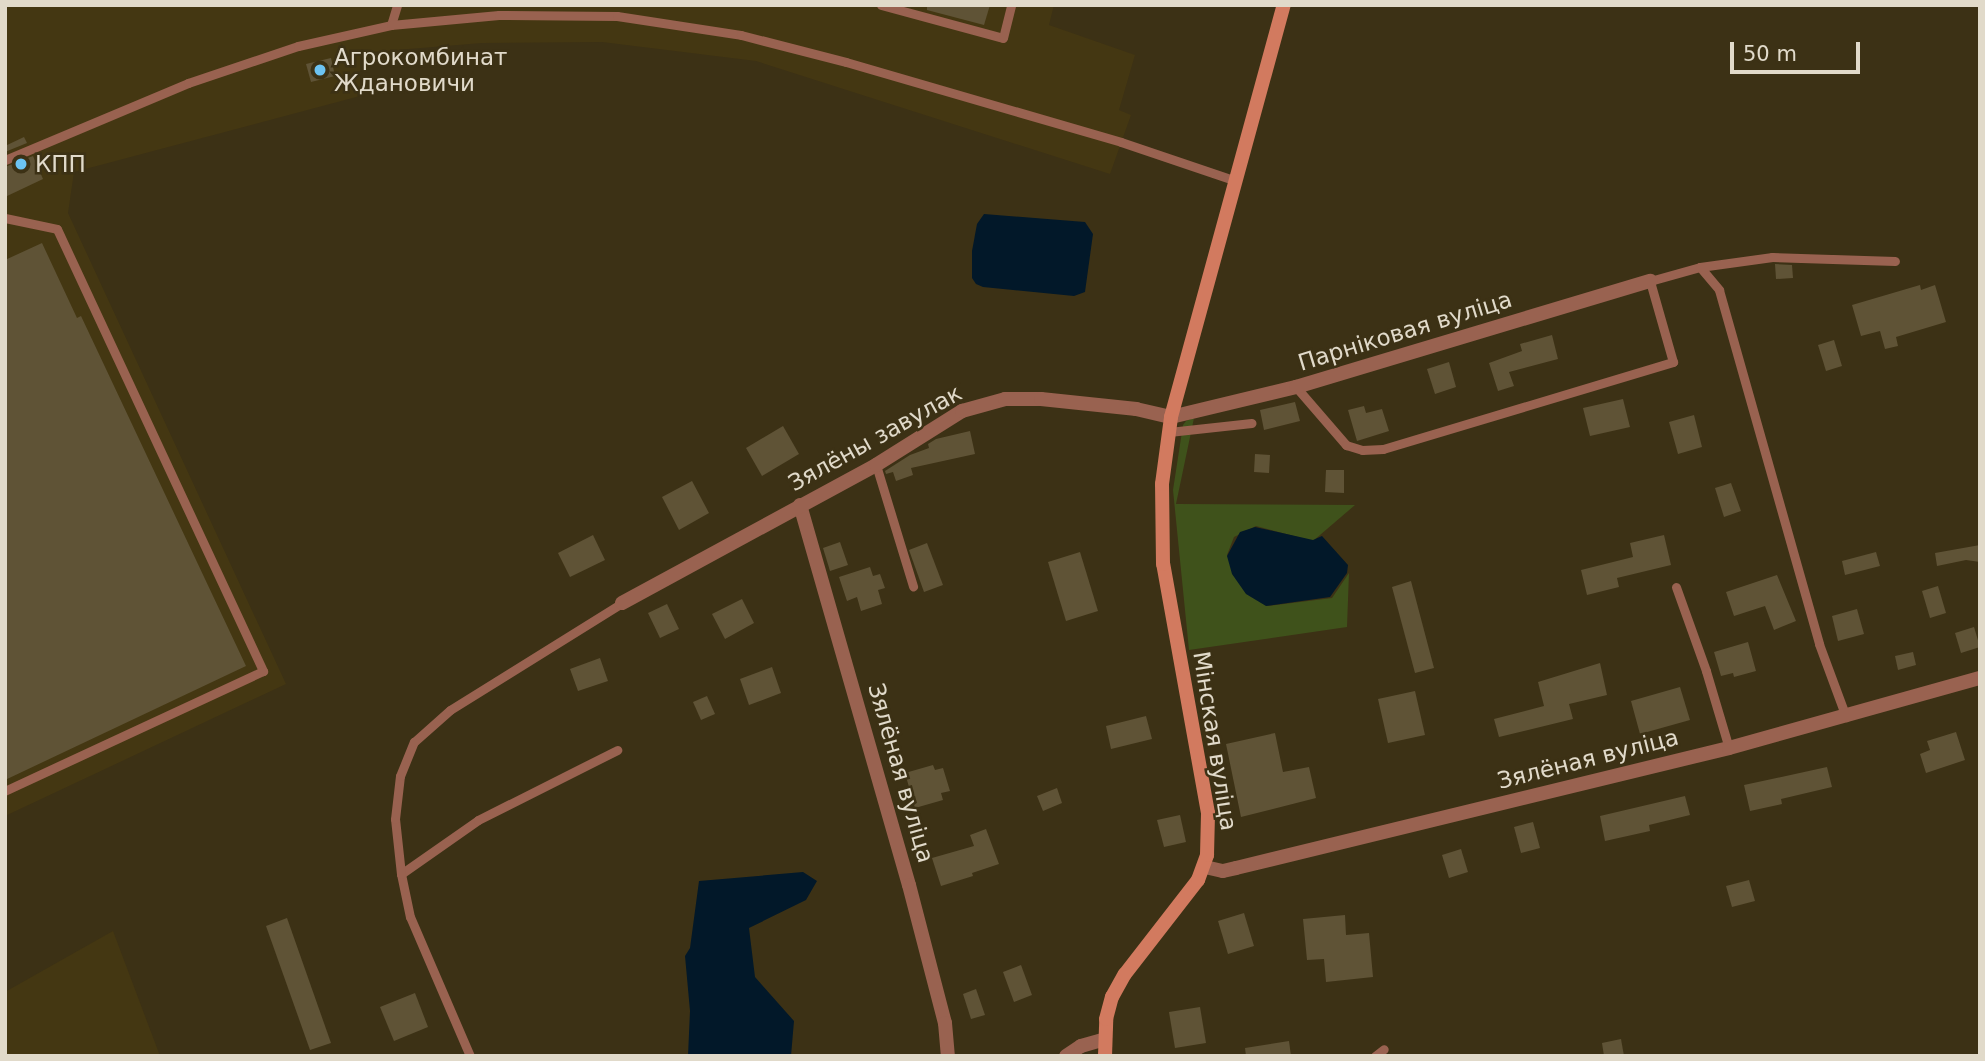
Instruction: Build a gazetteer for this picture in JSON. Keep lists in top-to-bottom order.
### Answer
{
  "streets": {
    "street": [
      "Парніковая вуліца",
      "Зялёны завулак",
      "Мінская вуліца",
      "Зялёная вуліца"
    ]
  },
  "crossings": [
    ["Парніковая вуліца", "Зялёны завулак"],
    ["Парніковая вуліца", "Мінская вуліца"],
    ["Зялёны завулак", "Мінская вуліца"],
    ["Зялёны завулак", "Зялёная вуліца"],
    ["Мінская вуліца", "Зялёная вуліца"]
  ],
  "places": ["Агрокомбинат Ждановичи", "КПП"],
  "scale_bar": "50 m"
}
